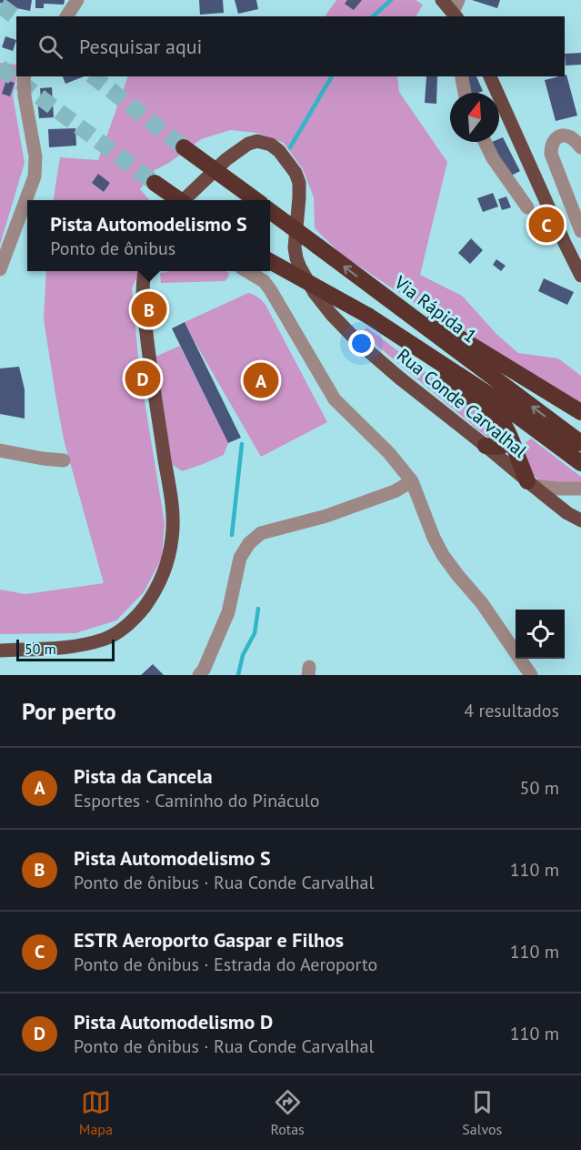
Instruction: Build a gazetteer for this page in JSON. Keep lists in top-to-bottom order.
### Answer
{
  "streets": {
    "highway": ["Via Rápida 1"],
    "main road": ["Rua Conde Carvalhal"]
  },
  "scale_bar": "50 m",
  "north": "top",
  "page": {
    "search": "Pesquisar aqui",
    "popup": ["Pista Automodelismo S", "Ponto de ônibus"],
    "pins": [
      "C",
      "B",
      "D",
      "A"
    ],
    "scale": "50 m",
    "heading": ["Por perto", "4 resultados"],
    "list": [
      {
        "mark": "A",
        "name": "Pista da Cancela",
        "note": "Esportes · Caminho do Pináculo",
        "value": "50 m"
      },
      {
        "mark": "B",
        "name": "Pista Automodelismo S",
        "note": "Ponto de ônibus · Rua Conde Carvalhal",
        "value": "110 m"
      },
      {
        "mark": "C",
        "name": "ESTR Aeroporto Gaspar e Filhos",
        "note": "Ponto de ônibus · Estrada do Aeroporto",
        "value": "110 m"
      },
      {
        "mark": "D",
        "name": "Pista Automodelismo D",
        "note": "Ponto de ônibus · Rua Conde Carvalhal",
        "value": "110 m"
      }
    ],
    "nav": ["Mapa", "Rotas", "Salvos"]
  }
}
